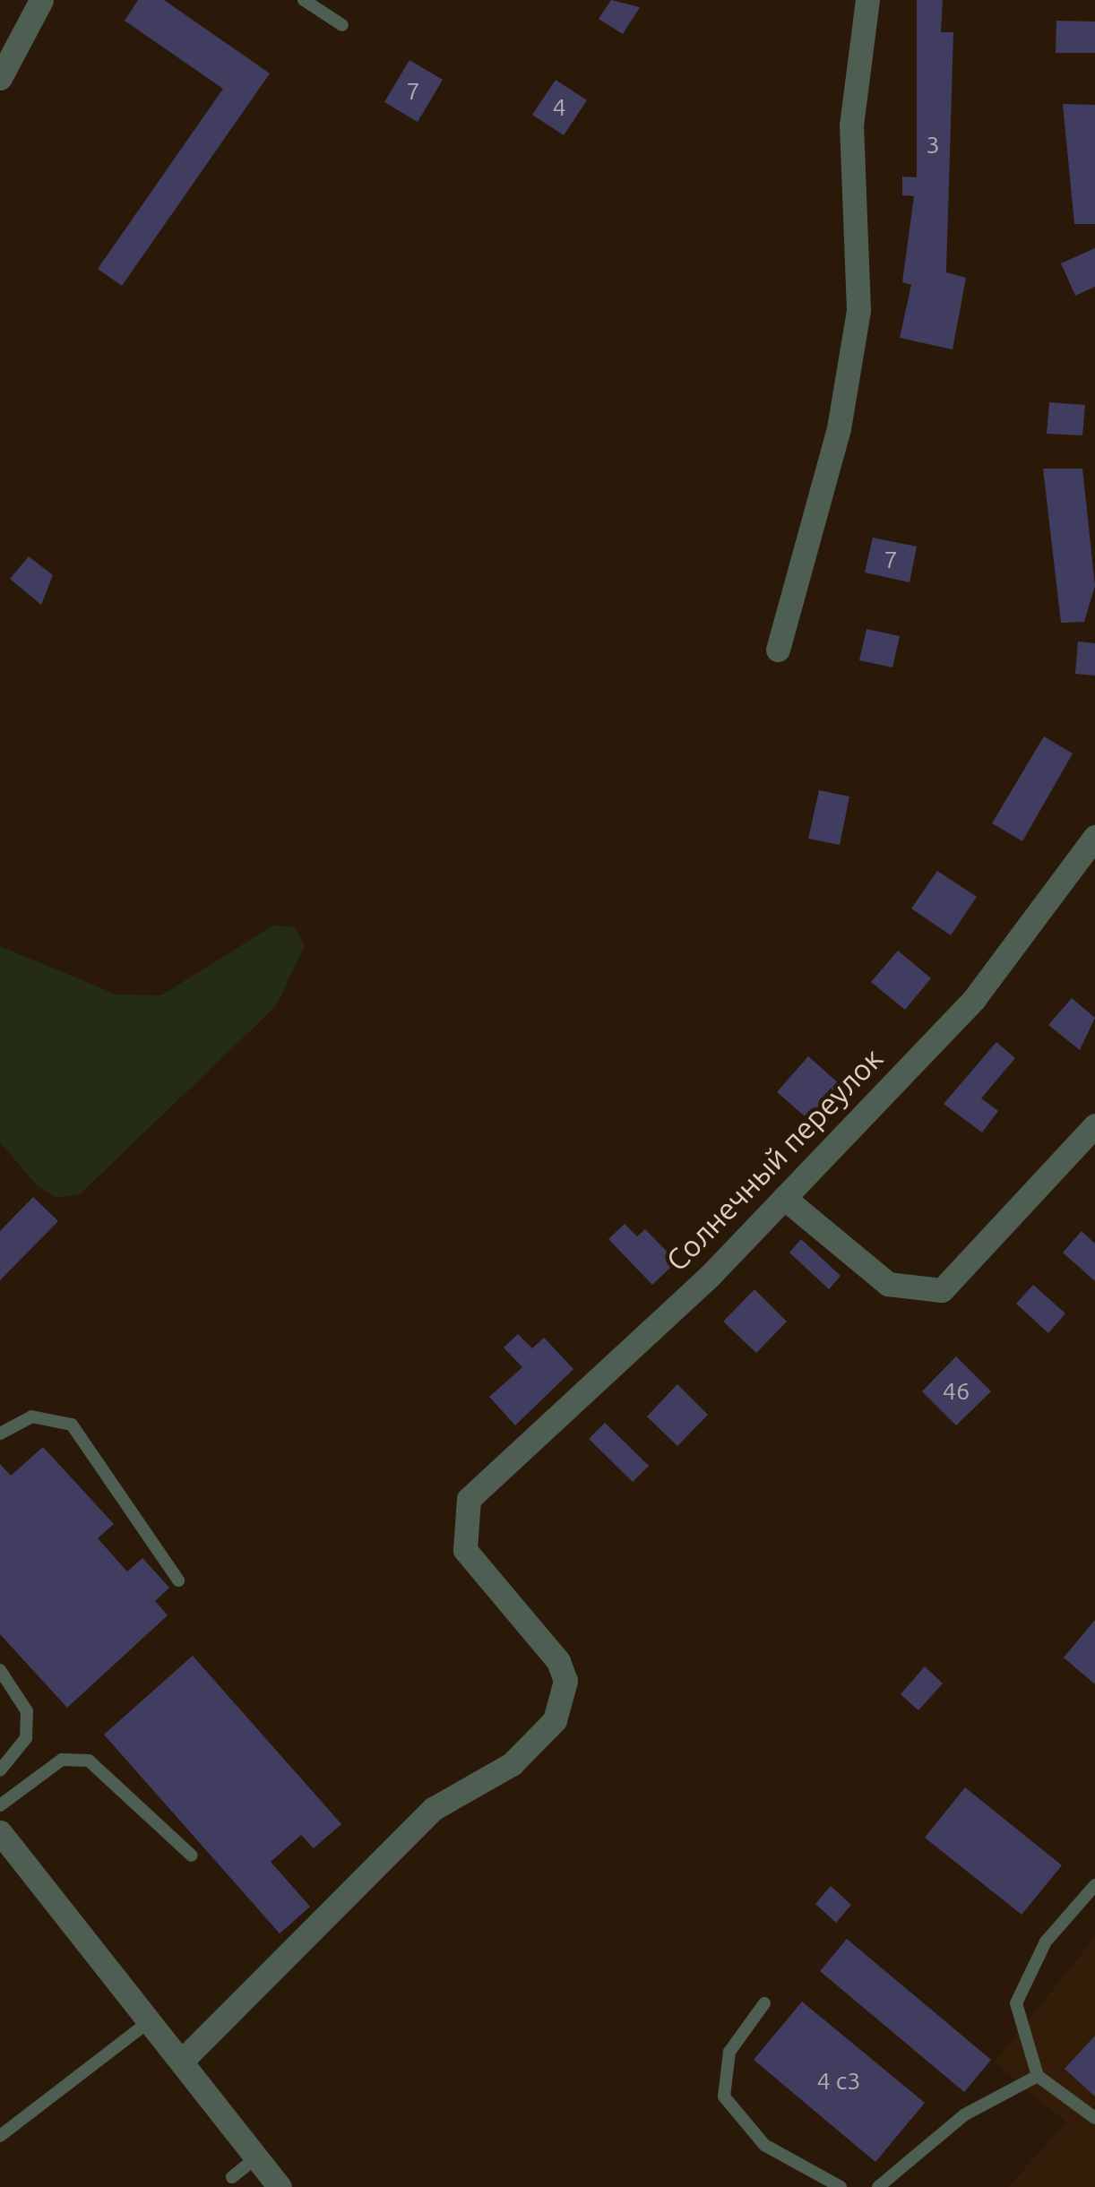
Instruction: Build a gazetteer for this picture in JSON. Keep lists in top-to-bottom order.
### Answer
{
  "streets": {
    "street": ["Солнечный переулок"]
  },
  "house_numbers": [
    "7",
    "4",
    "3",
    "7",
    "46",
    "4 с3"
  ]
}
